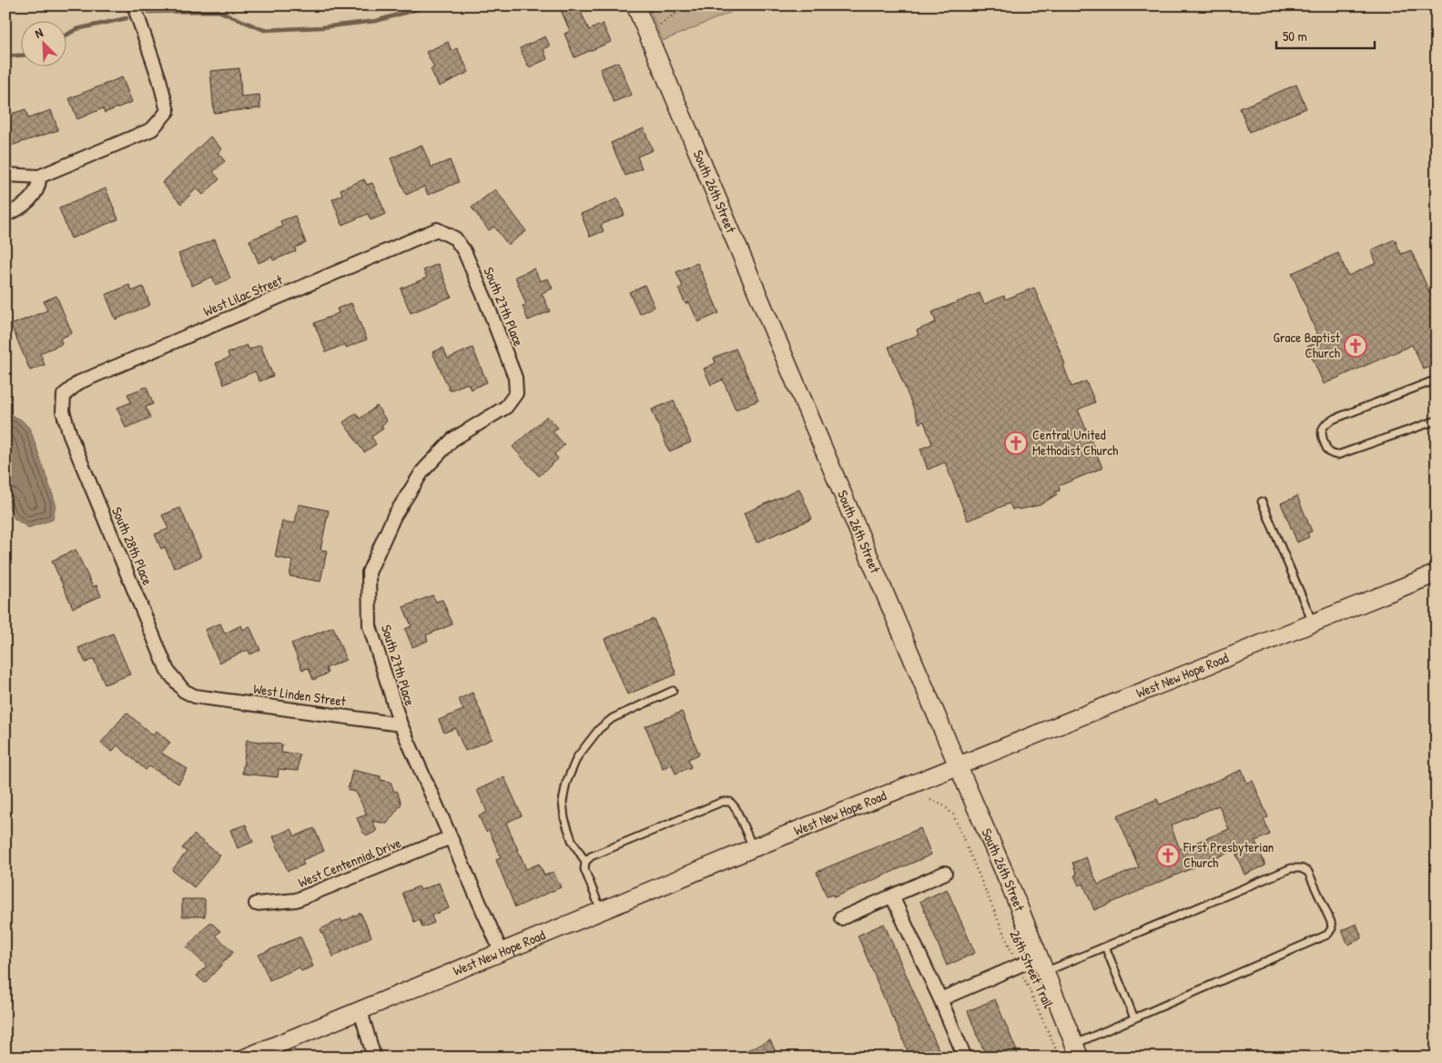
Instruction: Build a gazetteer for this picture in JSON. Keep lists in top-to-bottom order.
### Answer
{
  "streets": {
    "main road": ["South 26th Street", "West New Hope Road"],
    "street": [
      "West Lilac Street",
      "South 27th Place",
      "South 28th Place",
      "West Linden Street",
      "West Centennial Drive"
    ],
    "path": ["26th Street Trail"]
  },
  "crossings": [
    ["South 26th Street", "West New Hope Road"],
    ["West Lilac Street", "South 27th Place"],
    ["West Lilac Street", "South 28th Place"],
    ["South 27th Place", "West New Hope Road"],
    ["South 27th Place", "West Linden Street"],
    ["South 27th Place", "West Centennial Drive"],
    ["South 28th Place", "West Linden Street"]
  ],
  "places": {
    "church": ["Grace Baptist Church", "Central United Methodist Church", "First Presbyterian Church"]
  },
  "scale_bar": "50 m",
  "north": "top left"
}
